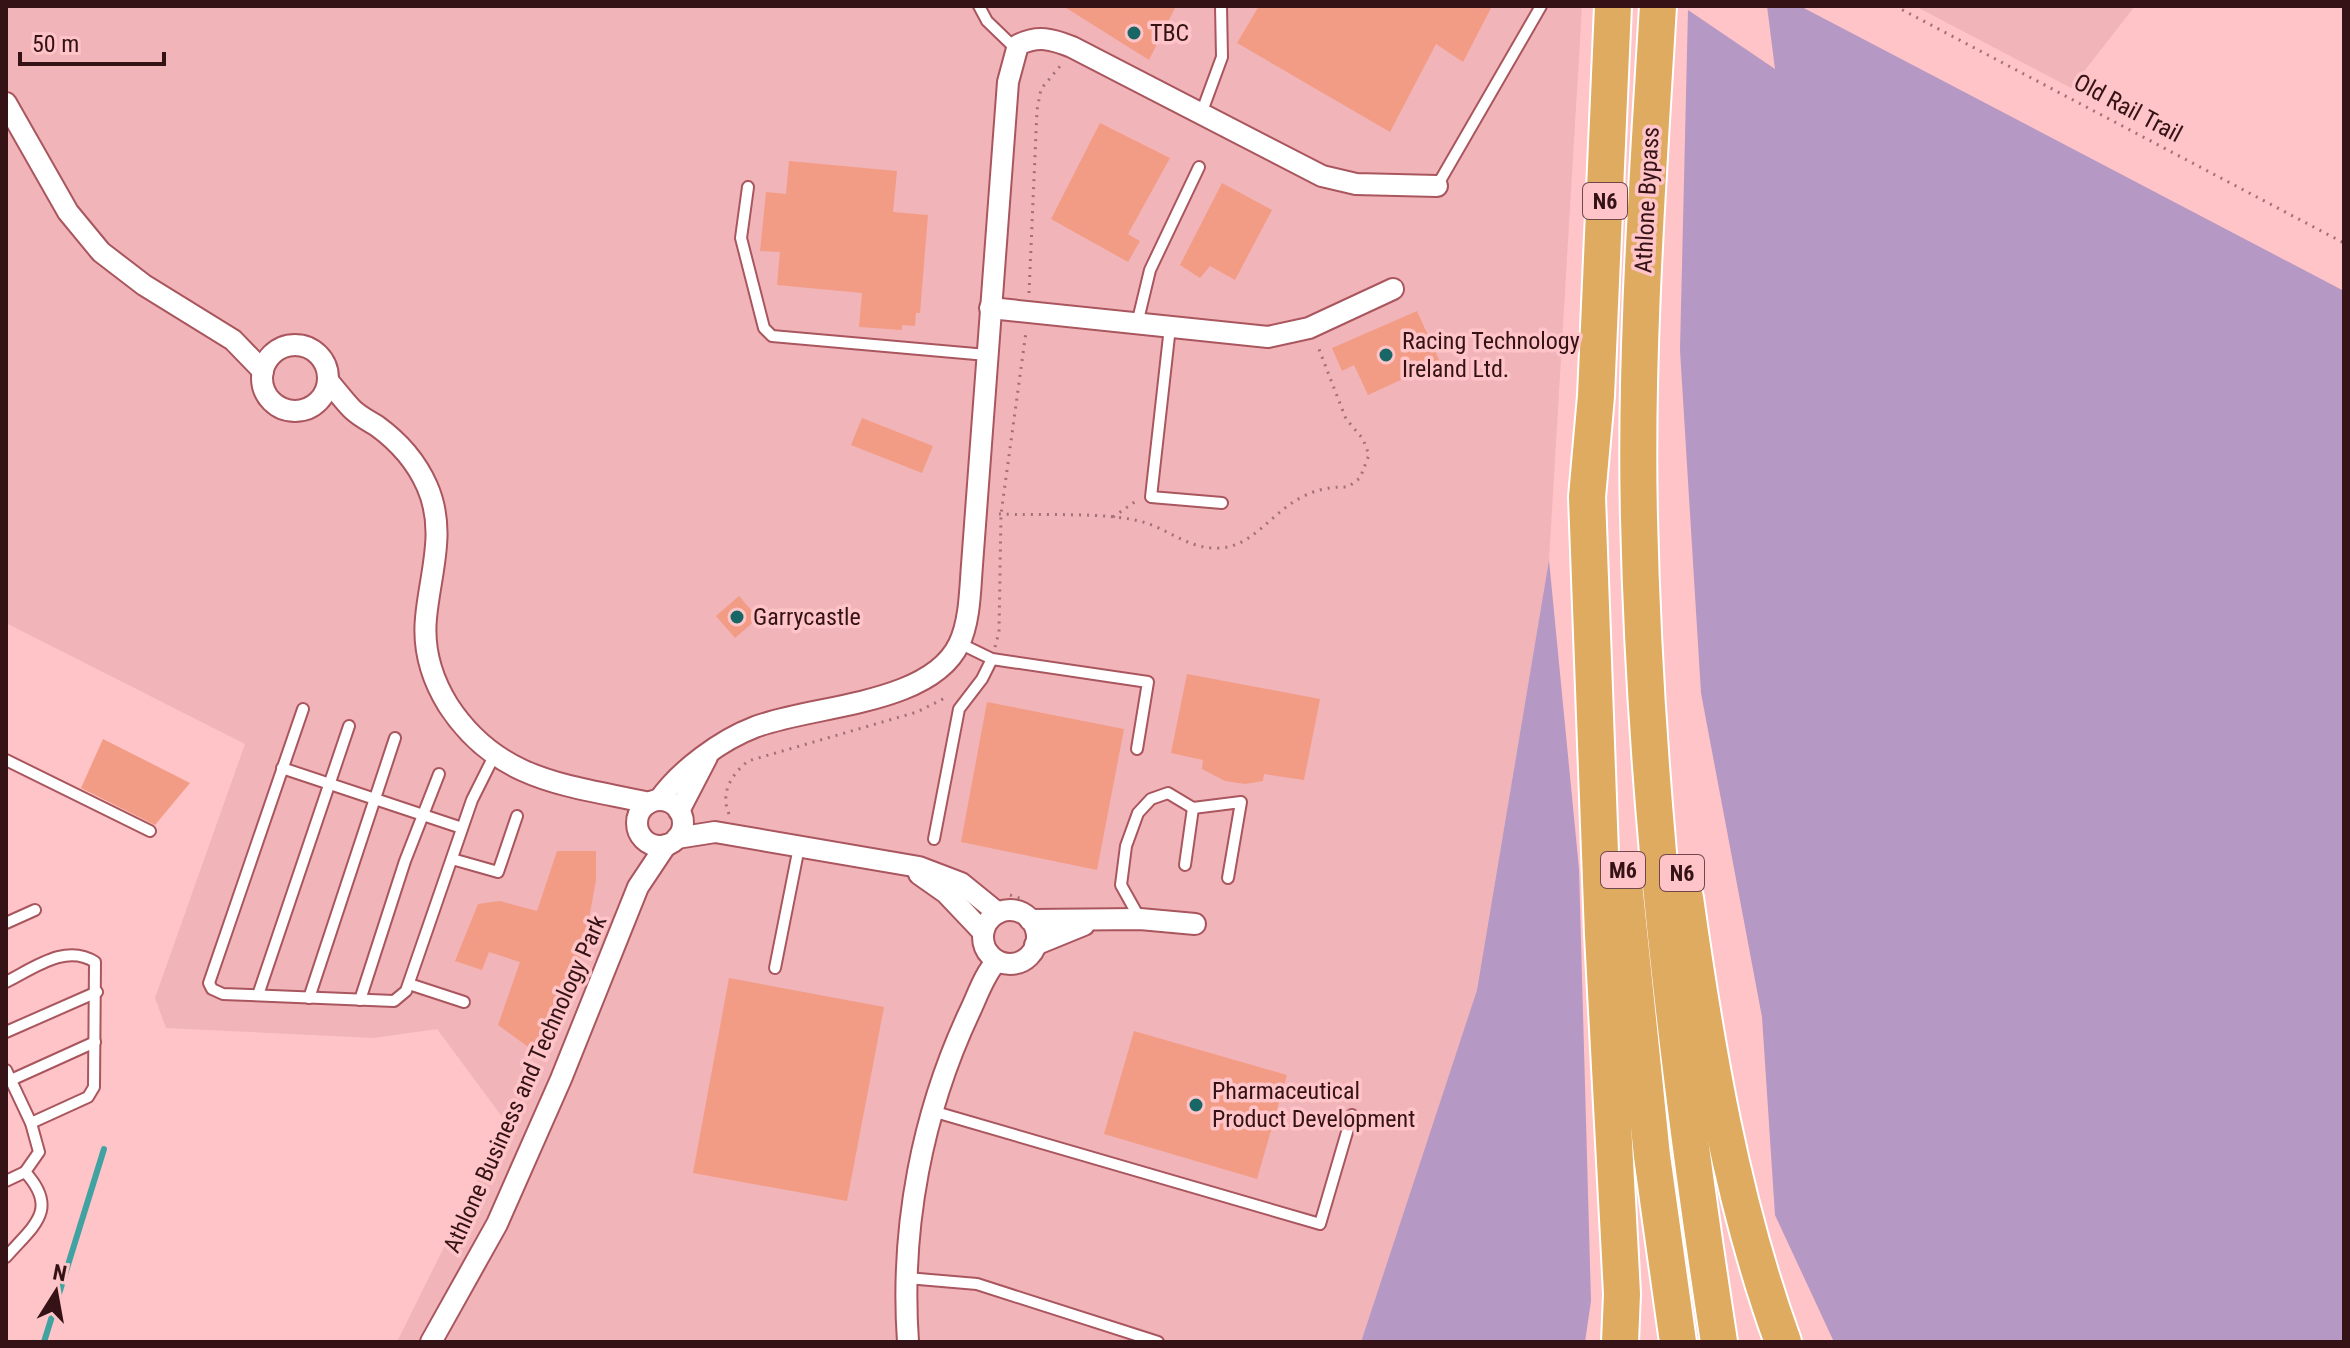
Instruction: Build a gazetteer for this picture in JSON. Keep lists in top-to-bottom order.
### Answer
{
  "streets": {
    "highway": ["Athlone Bypass", "N6", "M6"],
    "street": ["Athlone Business and Technology Park"],
    "path": ["Old Rail Trail"]
  },
  "crossings": [
    ["Athlone Bypass", "N6"],
    ["Athlone Bypass", "M6"],
    ["N6", "M6"]
  ],
  "places": [
    "TBC",
    "Racing Technology Ireland Ltd.",
    "Garrycastle",
    "Pharmaceutical Product Development"
  ],
  "scale_bar": "50 m",
  "north": "top"
}
